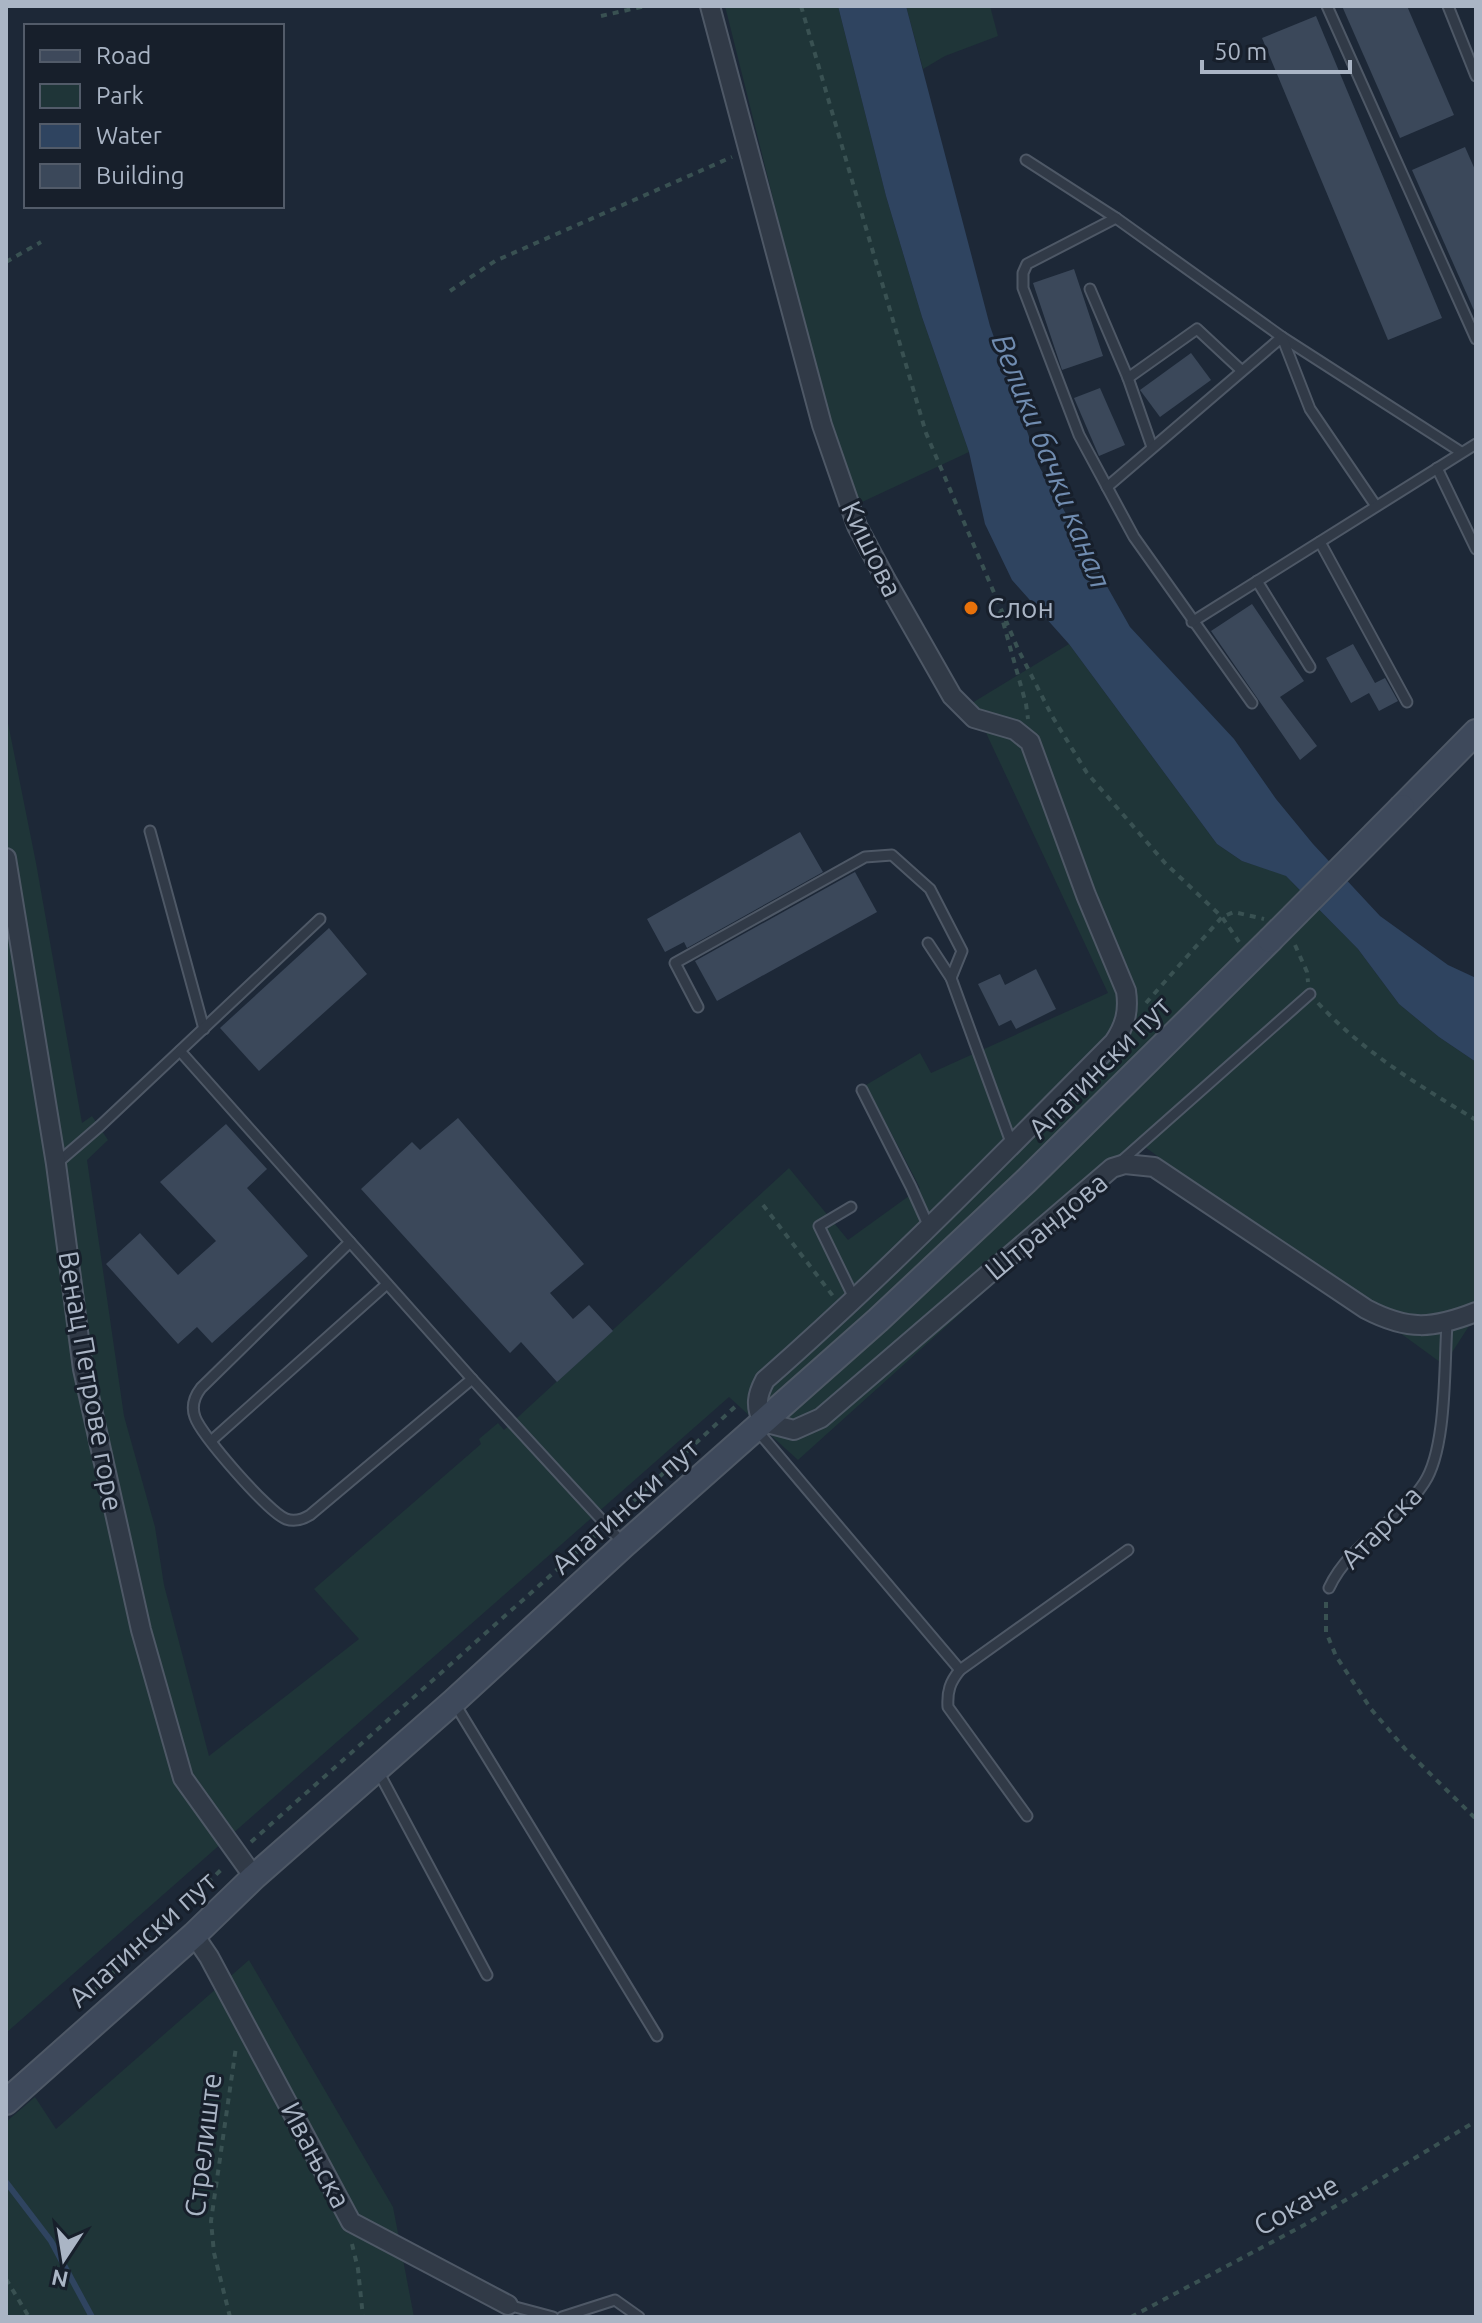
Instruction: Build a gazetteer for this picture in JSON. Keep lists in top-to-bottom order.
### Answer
{
  "streets": {
    "main road": ["Апатински пут"],
    "street": [
      "Кишова",
      "Штрандова",
      "Венац Петрове горе",
      "Ивањска"
    ],
    "lane": ["Атарска"],
    "path": ["Стрелиште", "Сокаче"]
  },
  "crossings": [
    ["Апатински пут", "Штрандова"],
    ["Апатински пут", "Венац Петрове горе"],
    ["Апатински пут", "Ивањска"],
    ["Штрандова", "Атарска"],
    ["Стрелиште", "Ивањска"]
  ],
  "water": ["Велики бачки канал"],
  "places": ["Слон"],
  "legend": [
    "Road",
    "Park",
    "Water",
    "Building"
  ],
  "scale_bar": "50 m",
  "north": "bottom"
}
